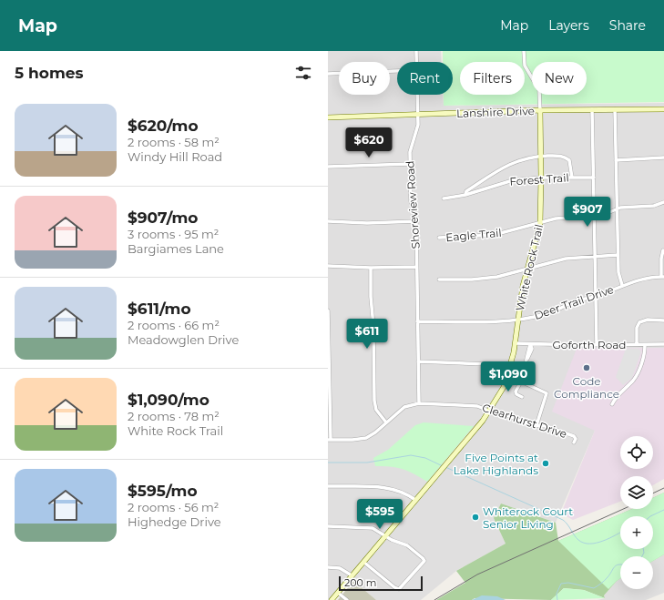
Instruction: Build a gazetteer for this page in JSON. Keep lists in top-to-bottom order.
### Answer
{
  "streets": {
    "street": [
      "Lanshire Drive",
      "Forest Trail",
      "Shoreview Road",
      "Eagle Trail",
      "White Rock Trail",
      "Deer Trail Drive",
      "Goforth Road",
      "Clearhurst Drive"
    ]
  },
  "crossings": [
    ["Lanshire Drive", "Shoreview Road"],
    ["Lanshire Drive", "White Rock Trail"],
    ["Forest Trail", "White Rock Trail"],
    ["Shoreview Road", "Deer Trail Drive"],
    ["Shoreview Road", "Clearhurst Drive"],
    ["Eagle Trail", "White Rock Trail"],
    ["White Rock Trail", "Deer Trail Drive"],
    ["White Rock Trail", "Goforth Road"],
    ["White Rock Trail", "Clearhurst Drive"]
  ],
  "places": ["Code Compliance", "Five Points at Lake Highlands", "Whiterock Court Senior Living"],
  "scale_bar": "200 m",
  "page": {
    "header": "Map",
    "nav": ["Map", "Layers", "Share"],
    "heading": "5 homes",
    "chip": [
      "Buy",
      "Rent",
      "Filters",
      "New"
    ],
    "list": [
      {
        "name": "$620/mo",
        "note": "2 rooms · 58 m² · Windy Hill Road"
      },
      {
        "name": "$907/mo",
        "note": "3 rooms · 95 m² · Bargiames Lane"
      },
      {
        "name": "$611/mo",
        "note": "2 rooms · 66 m² · Meadowglen Drive"
      },
      {
        "name": "$1,090/mo",
        "note": "2 rooms · 78 m² · White Rock Trail"
      },
      {
        "name": "$595/mo",
        "note": "2 rooms · 56 m² · Highedge Drive"
      }
    ],
    "price": [
      "$620",
      "$907",
      "$611",
      "$1,090",
      "$595"
    ],
    "map_buttons": ["+", "−"],
    "scale": "200 m"
  }
}
